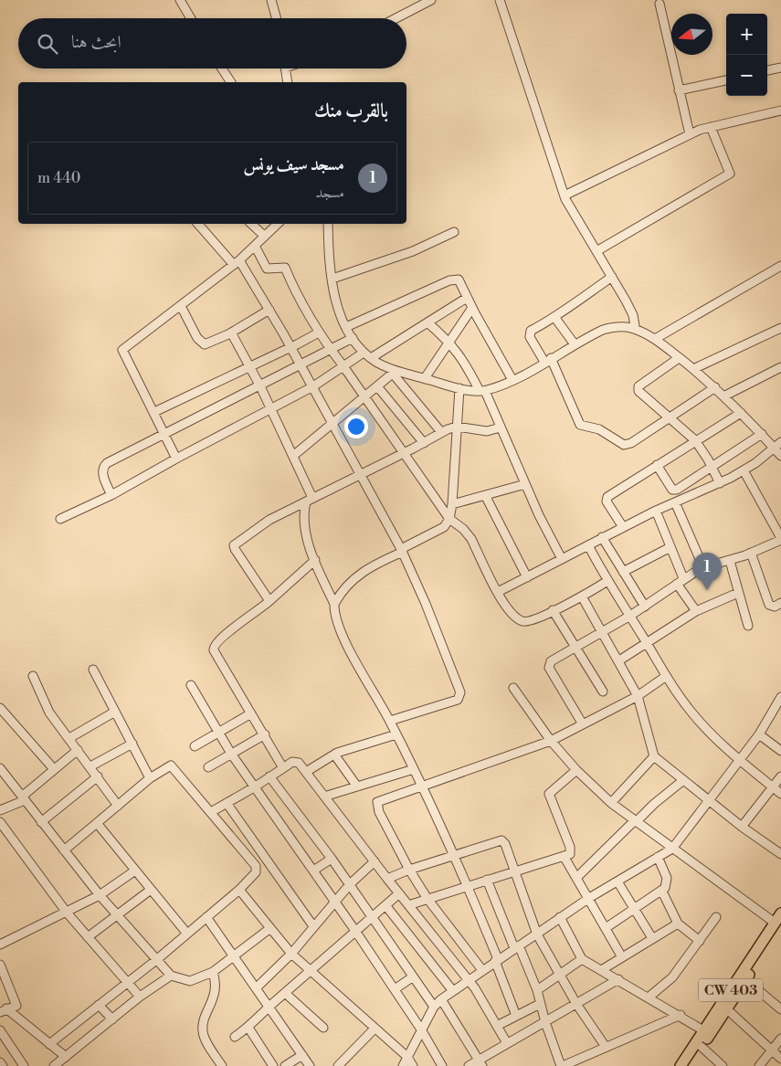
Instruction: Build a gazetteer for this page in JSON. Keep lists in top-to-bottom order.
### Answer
{
  "streets": {
    "main road": ["CW 403"]
  },
  "north": "left",
  "page": {
    "map_buttons": ["+", "−"],
    "search": "ابحث هنا",
    "heading": "بالقرب منك",
    "list": [
      {
        "mark": "1",
        "name": "مسجد سيف يونس",
        "note": "مسجد",
        "value": "440 m"
      }
    ],
    "pins": "1"
  }
}
